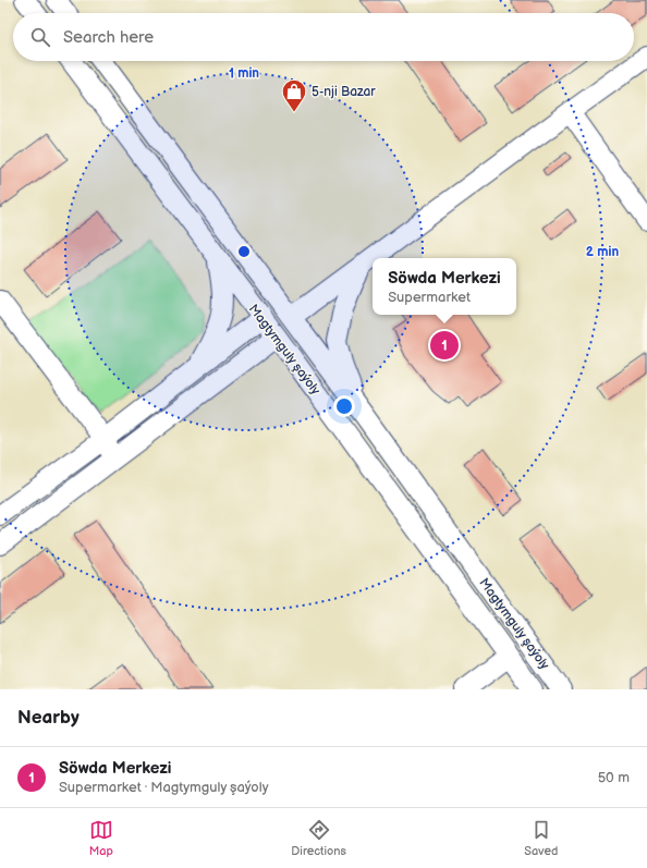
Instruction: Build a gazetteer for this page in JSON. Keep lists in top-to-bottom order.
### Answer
{
  "streets": {
    "street": ["Magtymguly şaýoly"]
  },
  "places": {
    "shop": ["5-nji Bazar"]
  },
  "page": {
    "search": "Search here",
    "popup": ["Söwda Merkezi", "Supermarket"],
    "pins": "1",
    "heading": "Nearby",
    "list": [
      {
        "mark": "1",
        "name": "Söwda Merkezi",
        "note": "Supermarket · Magtymguly şaýoly",
        "value": "50 m"
      }
    ],
    "nav": ["Map", "Directions", "Saved"]
  },
  "rings": ["1 min", "2 min"]
}
